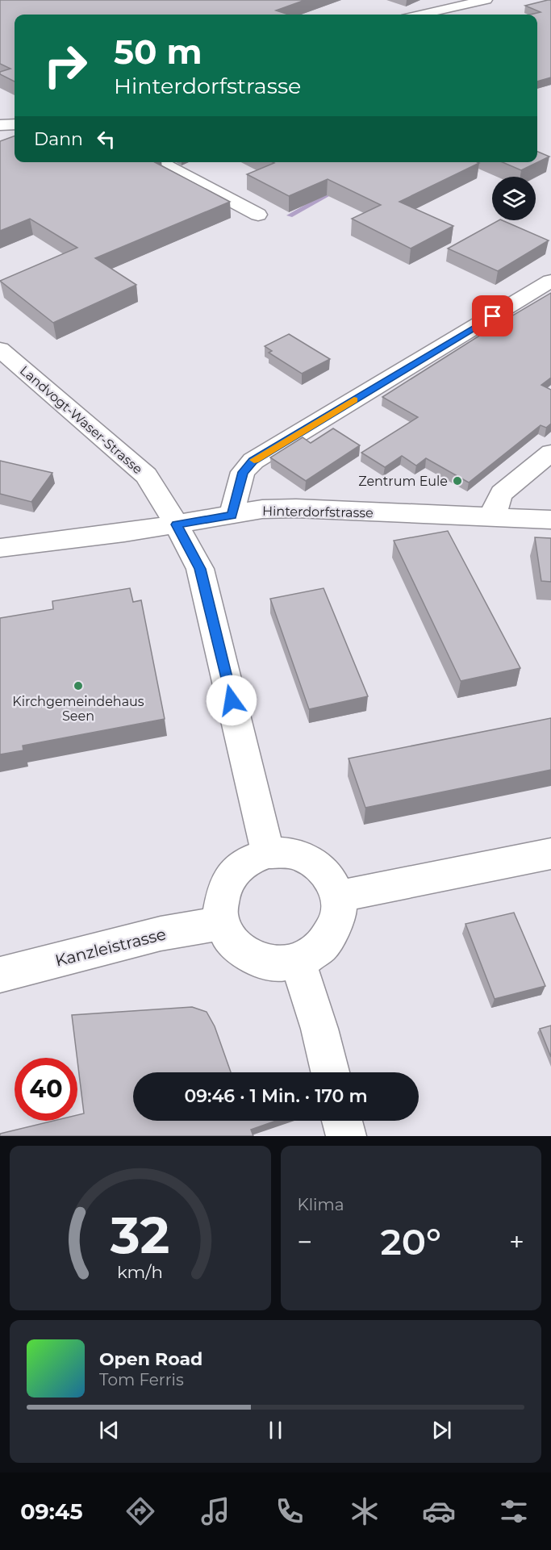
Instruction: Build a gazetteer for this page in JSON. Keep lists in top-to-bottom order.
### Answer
{
  "streets": {
    "street": ["Landvogt-Waser-Strasse", "Hinterdorfstrasse", "Kanzleistrasse"]
  },
  "crossings": [
    ["Landvogt-Waser-Strasse", "Hinterdorfstrasse"],
    ["Landvogt-Waser-Strasse", "Kanzleistrasse"]
  ],
  "places": ["Zentrum Eule", "Kirchgemeindehaus Seen"],
  "page": {
    "turn": ["50 m", "Hinterdorfstrasse"],
    "then": "Dann",
    "limit": "40",
    "trip": "09:46 · 1 Min. · 170 m",
    "tile": "Klima",
    "heat": ["−", "20°", "+"],
    "song": ["Open Road", "Tom Ferris"],
    "tabs": "09:45",
    "gauge": ["32", "km/h"]
  }
}
